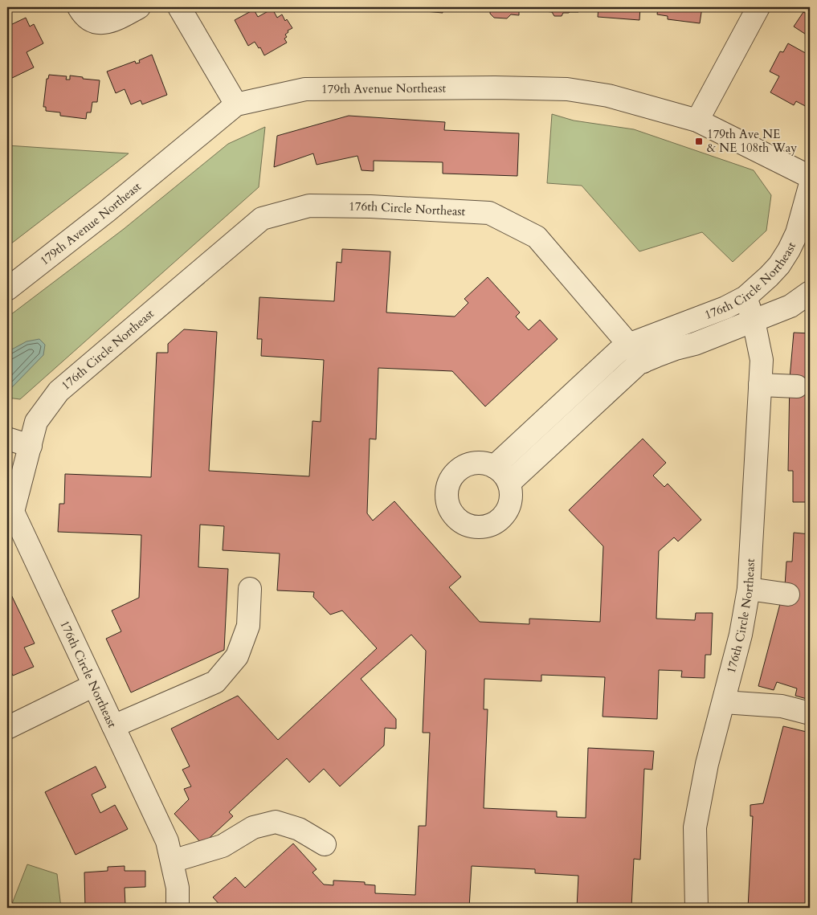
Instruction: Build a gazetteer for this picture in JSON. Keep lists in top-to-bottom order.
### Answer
{
  "streets": {
    "street": ["179th Avenue Northeast", "176th Circle Northeast"]
  },
  "places": {
    "transit": ["179th Ave NE & NE 108th Way"]
  }
}
